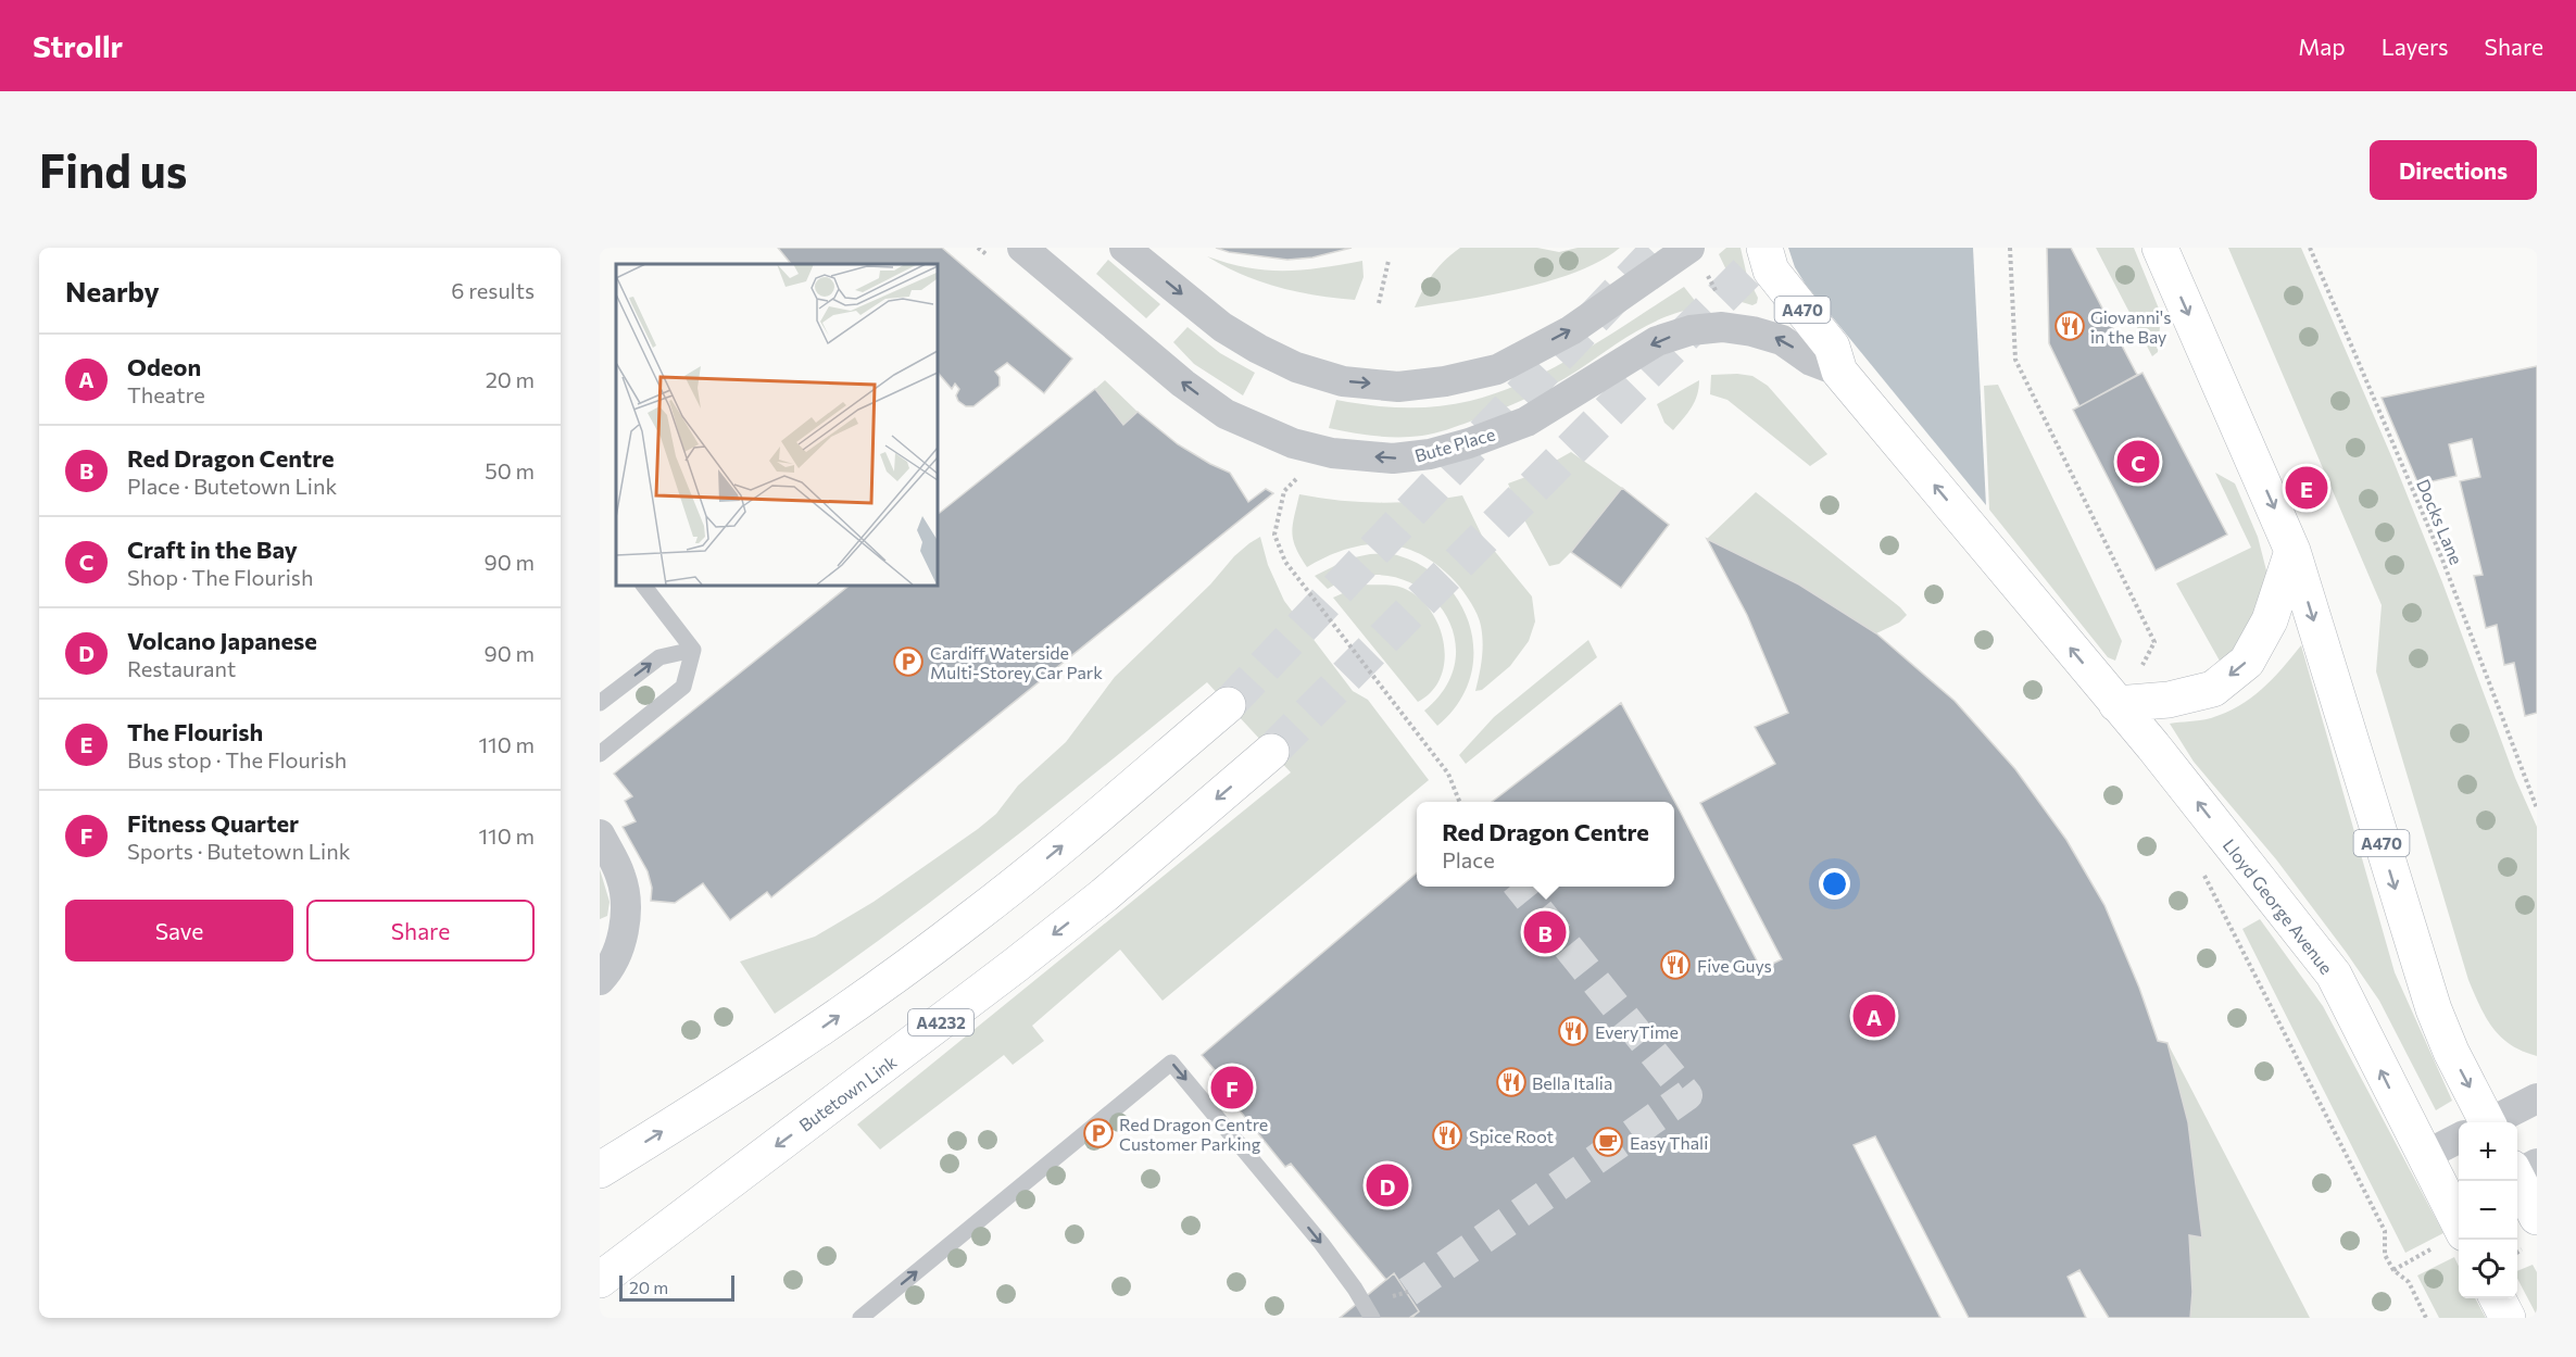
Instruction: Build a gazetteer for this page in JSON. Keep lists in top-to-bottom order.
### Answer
{
  "streets": {
    "main road": [
      "A470",
      "Lloyd George Avenue",
      "A4232",
      "Butetown Link"
    ],
    "street": ["Bute Place"],
    "path": ["Docks Lane"]
  },
  "crossings": [
    ["A470", "Bute Place"],
    ["A470", "Lloyd George Avenue"]
  ],
  "one_way": ["Bute Place"],
  "places": {
    "restaurant": [
      "Giovanni's in the Bay",
      "Five Guys",
      "EveryTime",
      "Bella Italia",
      "Spice Root"
    ],
    "parking": ["Cardiff Waterside Multi-Storey Car Park", "Red Dragon Centre Customer Parking"],
    "cafe": ["Easy Thali"]
  },
  "scale_bar": "20 m",
  "page": {
    "header": "Strollr",
    "nav": ["Map", "Layers", "Share"],
    "buttons": [
      "Directions",
      ["Save", "Share"]
    ],
    "title": "Find us",
    "heading": ["Nearby", "6 results"],
    "list": [
      {
        "mark": "A",
        "name": "Odeon",
        "note": "Theatre",
        "value": "20 m"
      },
      {
        "mark": "B",
        "name": "Red Dragon Centre",
        "note": "Place · Butetown Link",
        "value": "50 m"
      },
      {
        "mark": "C",
        "name": "Craft in the Bay",
        "note": "Shop · The Flourish",
        "value": "90 m"
      },
      {
        "mark": "D",
        "name": "Volcano Japanese",
        "note": "Restaurant",
        "value": "90 m"
      },
      {
        "mark": "E",
        "name": "The Flourish",
        "note": "Bus stop · The Flourish",
        "value": "110 m"
      },
      {
        "mark": "F",
        "name": "Fitness Quarter",
        "note": "Sports · Butetown Link",
        "value": "110 m"
      }
    ],
    "pins": [
      "C",
      "E",
      "B",
      "A",
      "F",
      "D"
    ],
    "popup": ["Red Dragon Centre", "Place"],
    "map_buttons": ["+", "−"],
    "scale": "20 m"
  }
}
